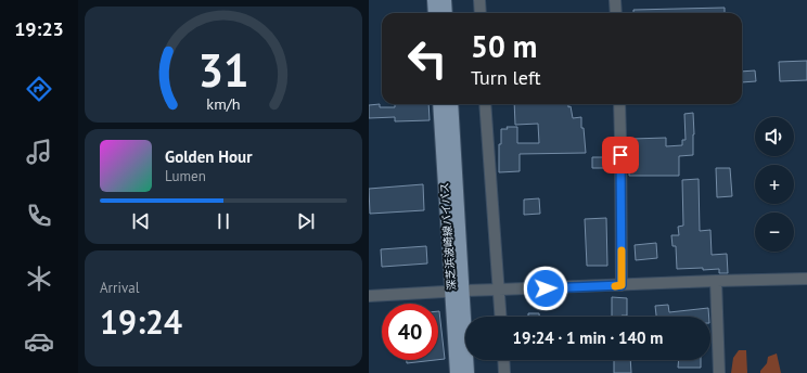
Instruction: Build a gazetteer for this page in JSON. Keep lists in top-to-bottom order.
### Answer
{
  "streets": {
    "main road": ["深芝浜波崎線バイパス"]
  },
  "page": {
    "tabs": "19:23",
    "turn": ["50 m", "Turn left"],
    "map_buttons": ["+", "−"],
    "song": ["Golden Hour", "Lumen"],
    "tile": ["Arrival", "19:24"],
    "limit": "40",
    "trip": "19:24 · 1 min · 140 m",
    "gauge": ["31", "km/h"]
  }
}
